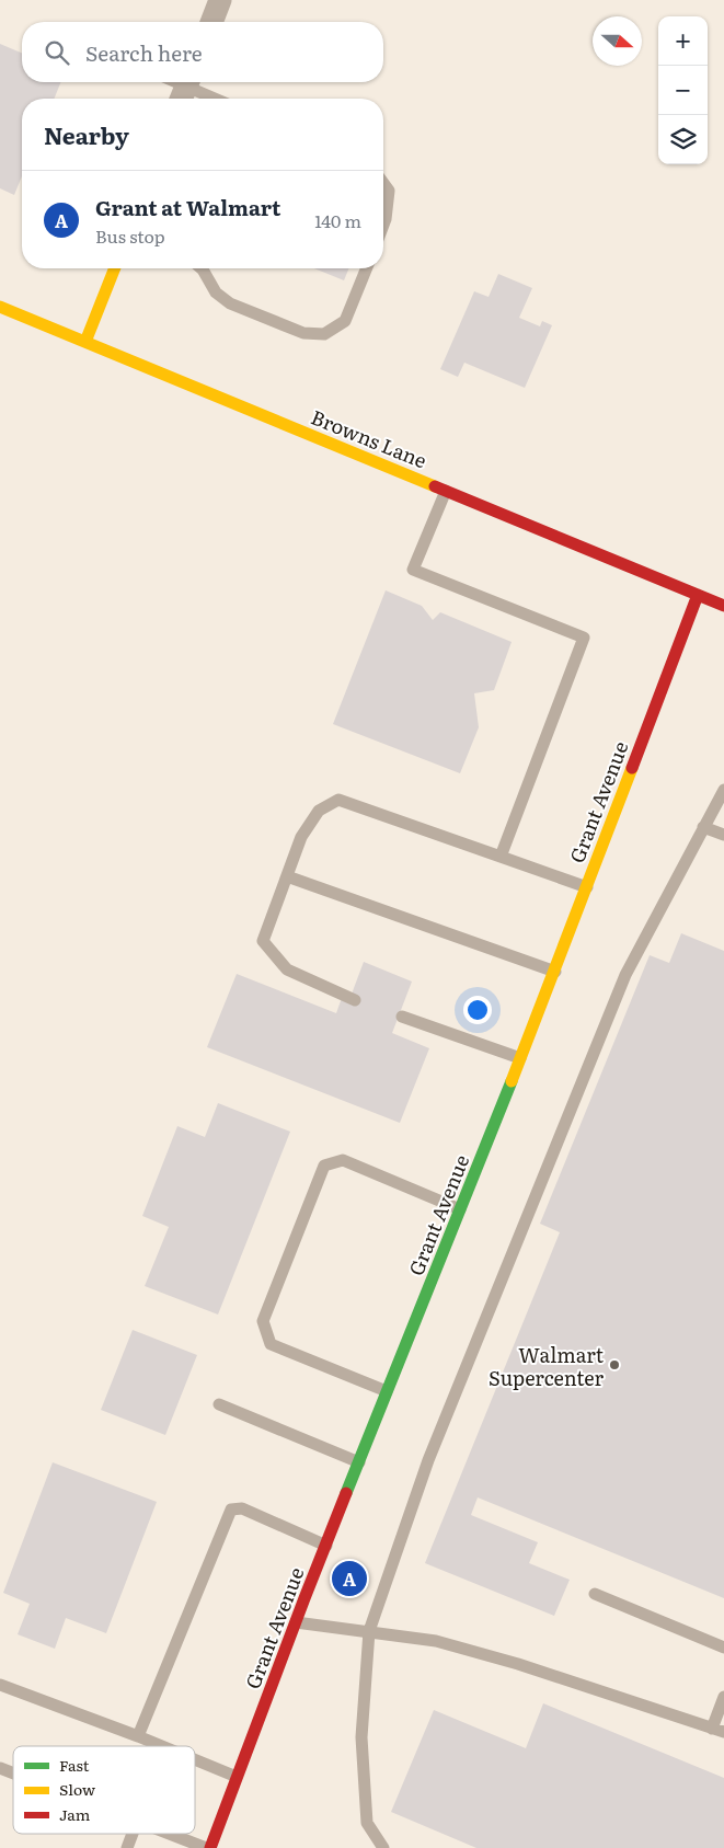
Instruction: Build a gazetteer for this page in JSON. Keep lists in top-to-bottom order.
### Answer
{
  "streets": {
    "street": ["Browns Lane", "Grant Avenue"]
  },
  "crossings": [
    ["Browns Lane", "Grant Avenue"]
  ],
  "places": ["Walmart Supercenter"],
  "legend": ["Fast", "Slow", "Jam"],
  "north": "right",
  "page": {
    "map_buttons": ["+", "−"],
    "search": "Search here",
    "heading": "Nearby",
    "list": [
      {
        "mark": "A",
        "name": "Grant at Walmart",
        "note": "Bus stop",
        "value": "140 m"
      }
    ],
    "pins": "A"
  }
}
